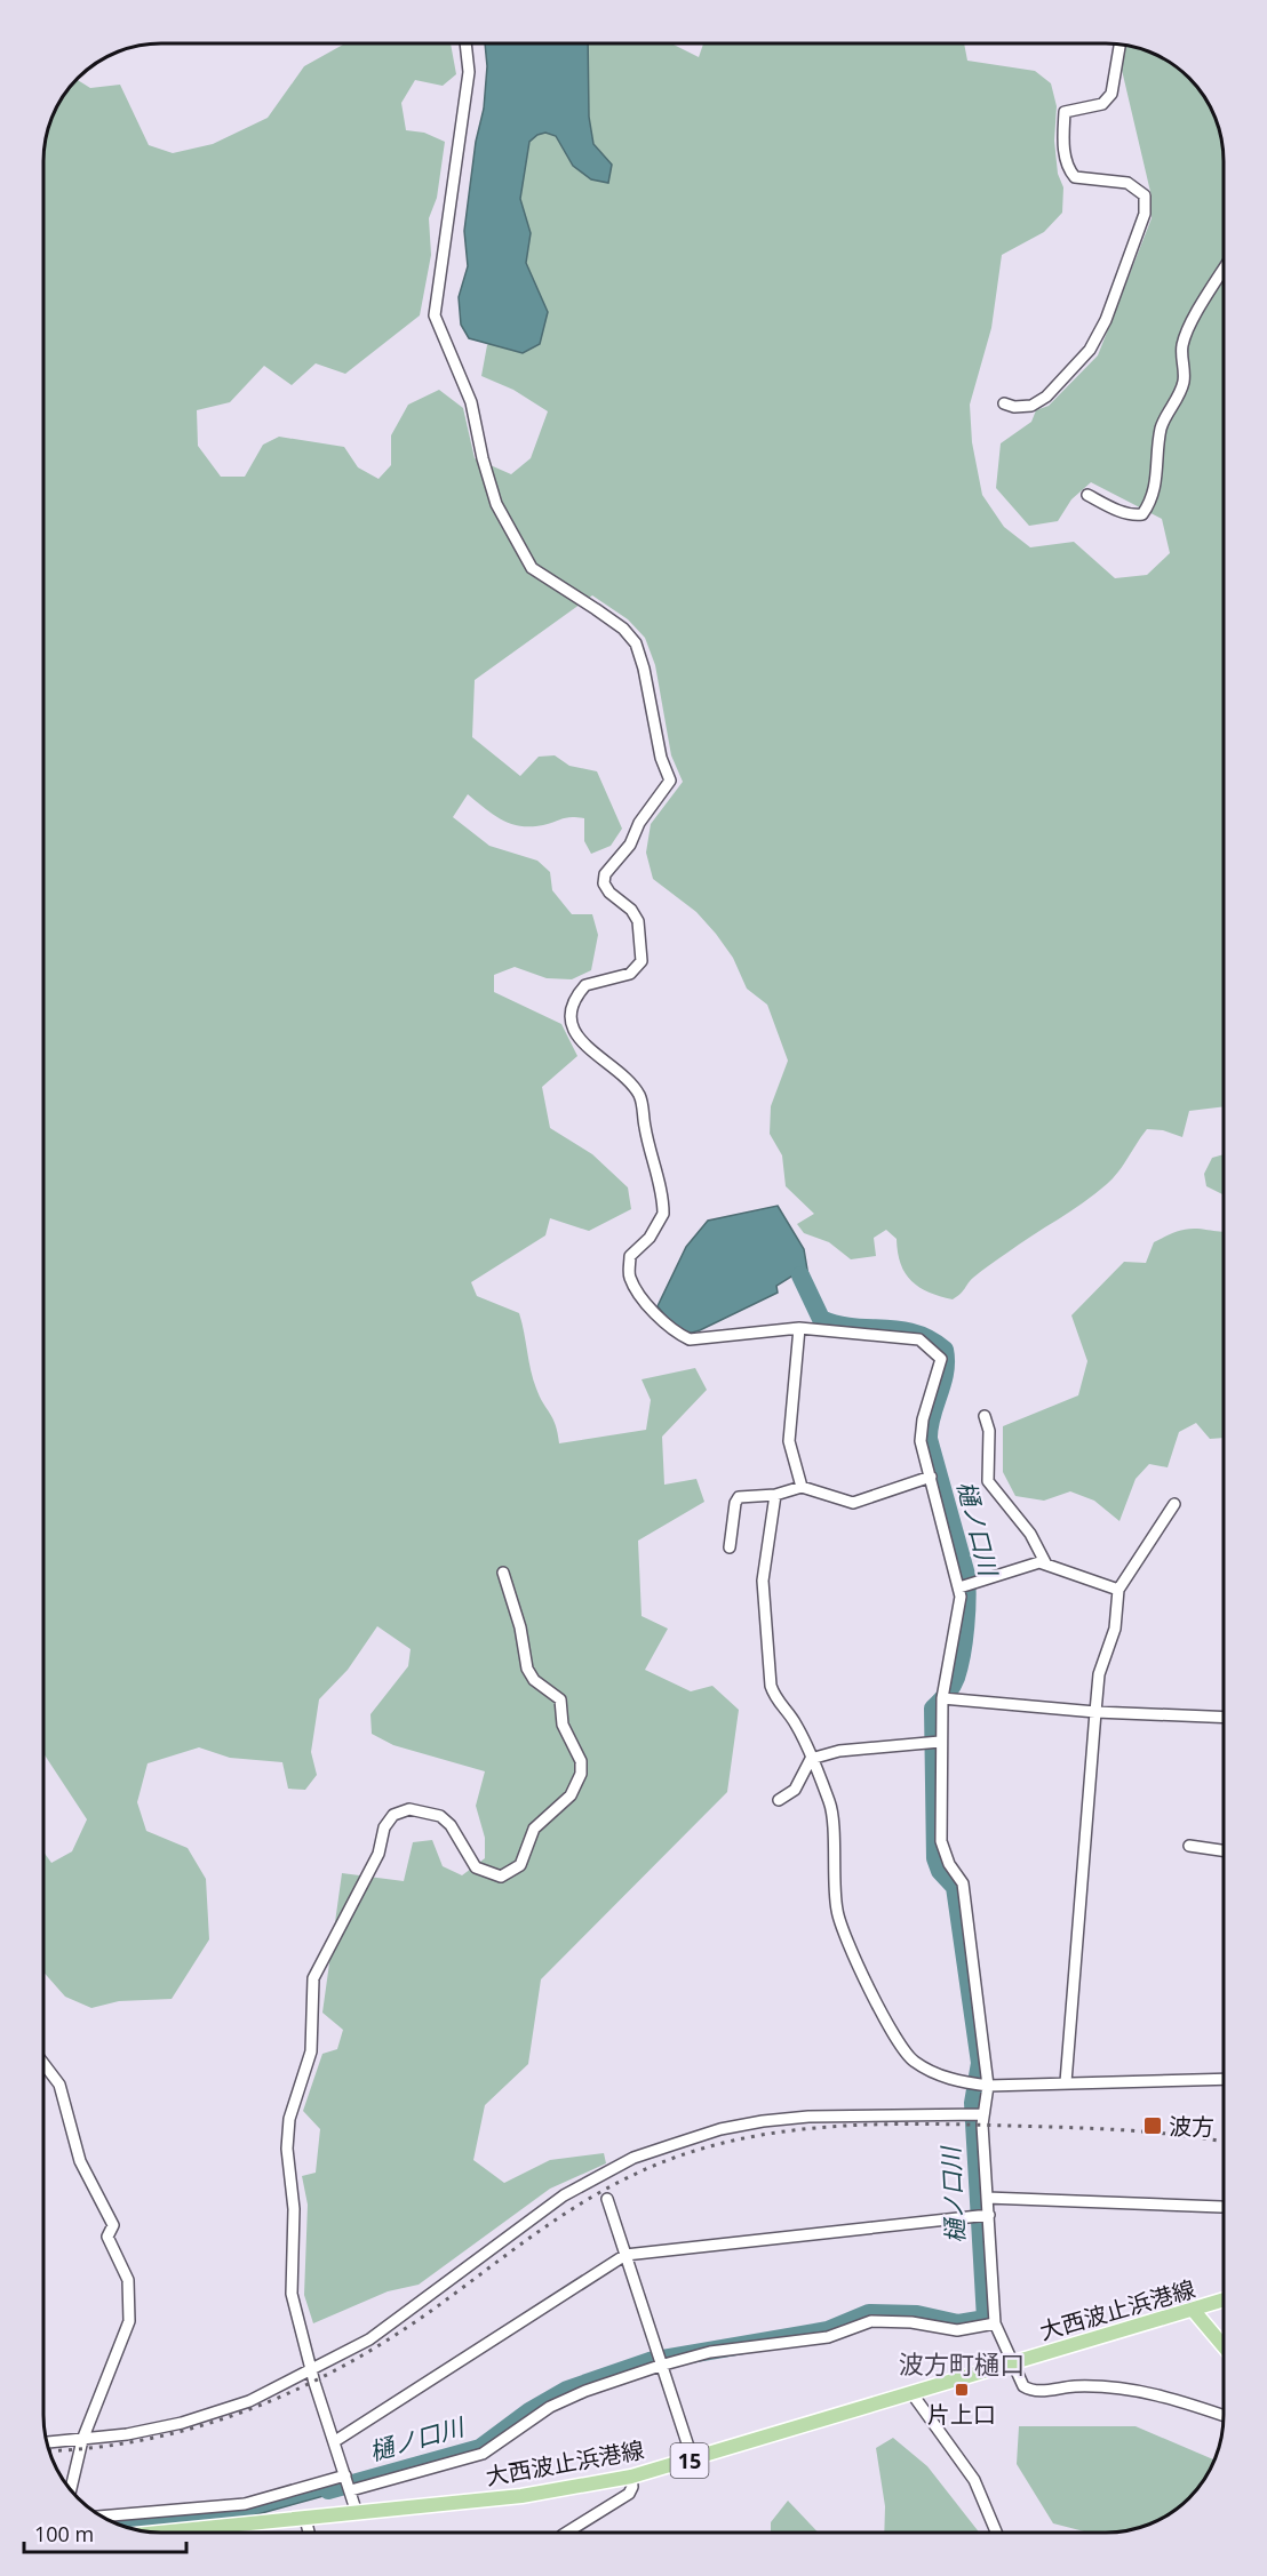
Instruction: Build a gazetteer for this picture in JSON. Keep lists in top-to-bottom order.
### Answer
{
  "streets": {
    "main road": ["大西波止浜港線", "15"]
  },
  "districts": ["波方町樋口"],
  "water": ["樋ノ口川"],
  "places": {
    "transit": ["波方", "片上口"]
  },
  "scale_bar": "100 m"
}
